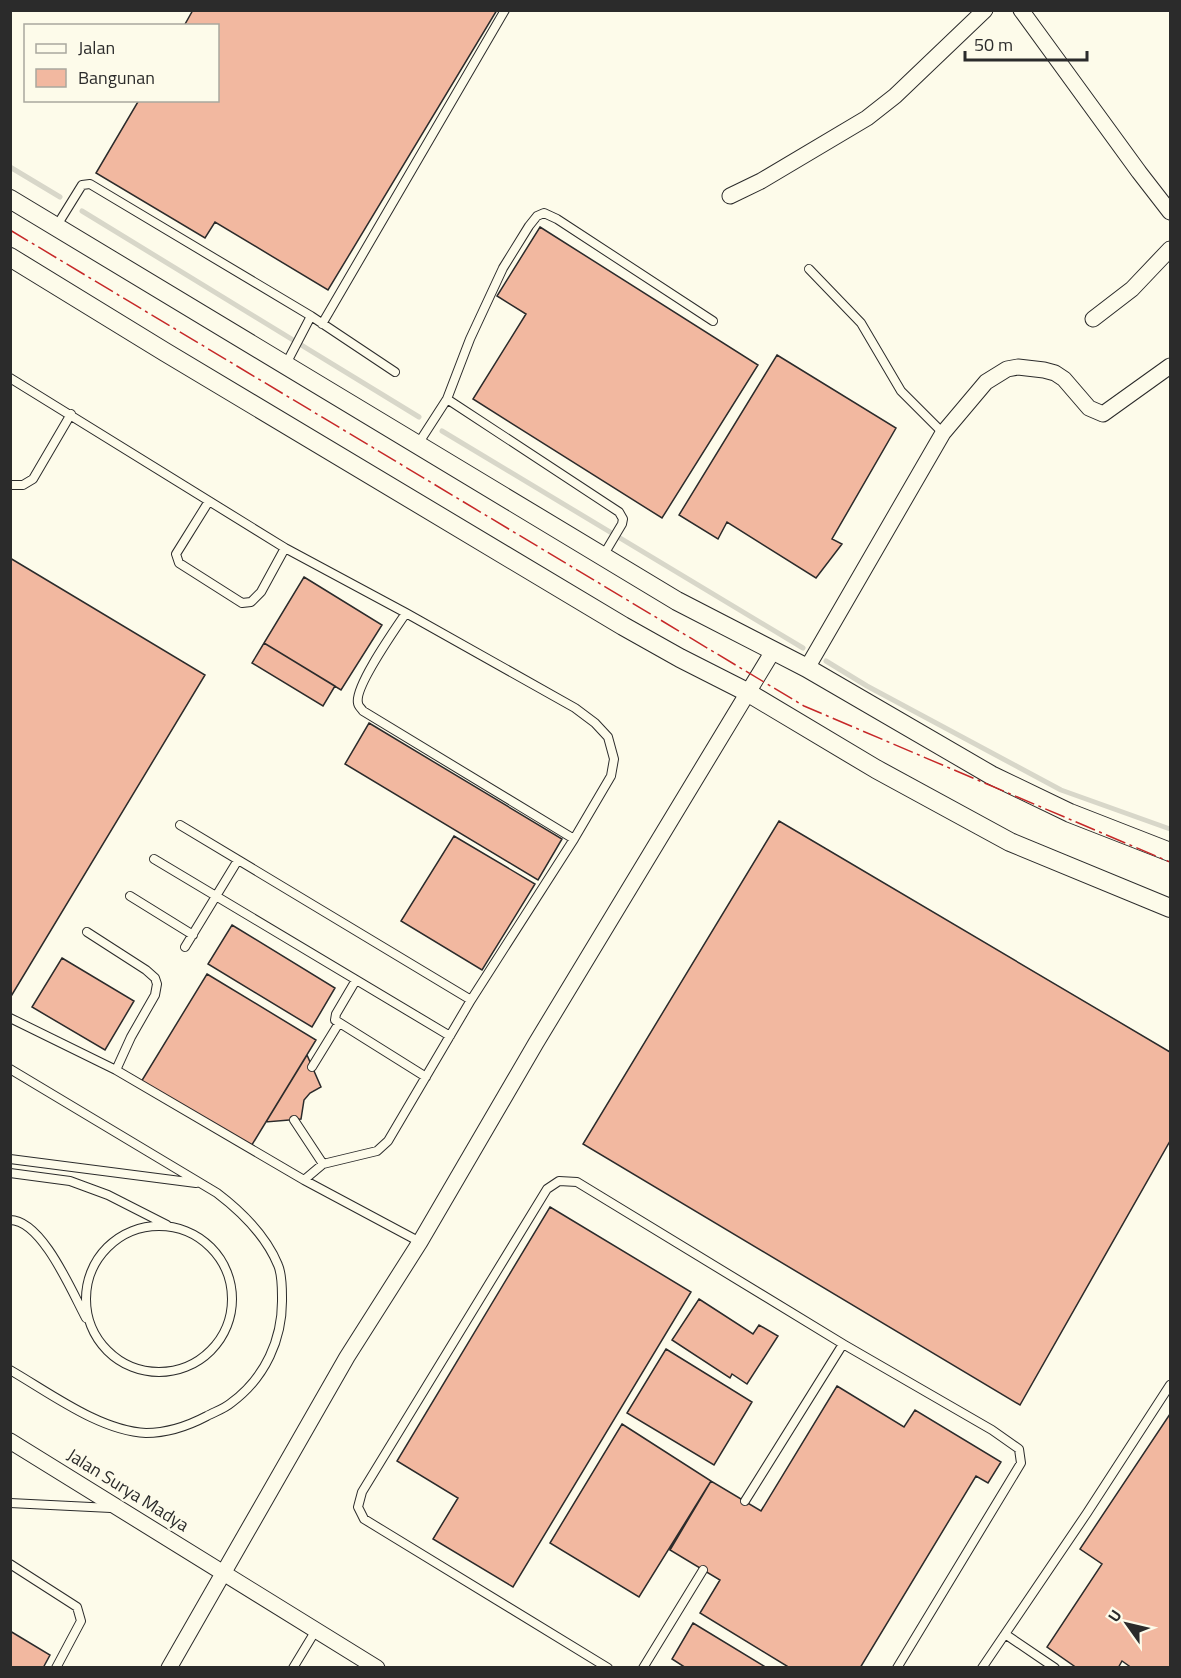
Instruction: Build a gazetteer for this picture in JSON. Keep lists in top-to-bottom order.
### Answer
{
  "streets": {
    "street": ["Jalan Surya Madya"]
  },
  "legend": ["Jalan", "Bangunan"],
  "scale_bar": "50 m",
  "north": "top left"
}
